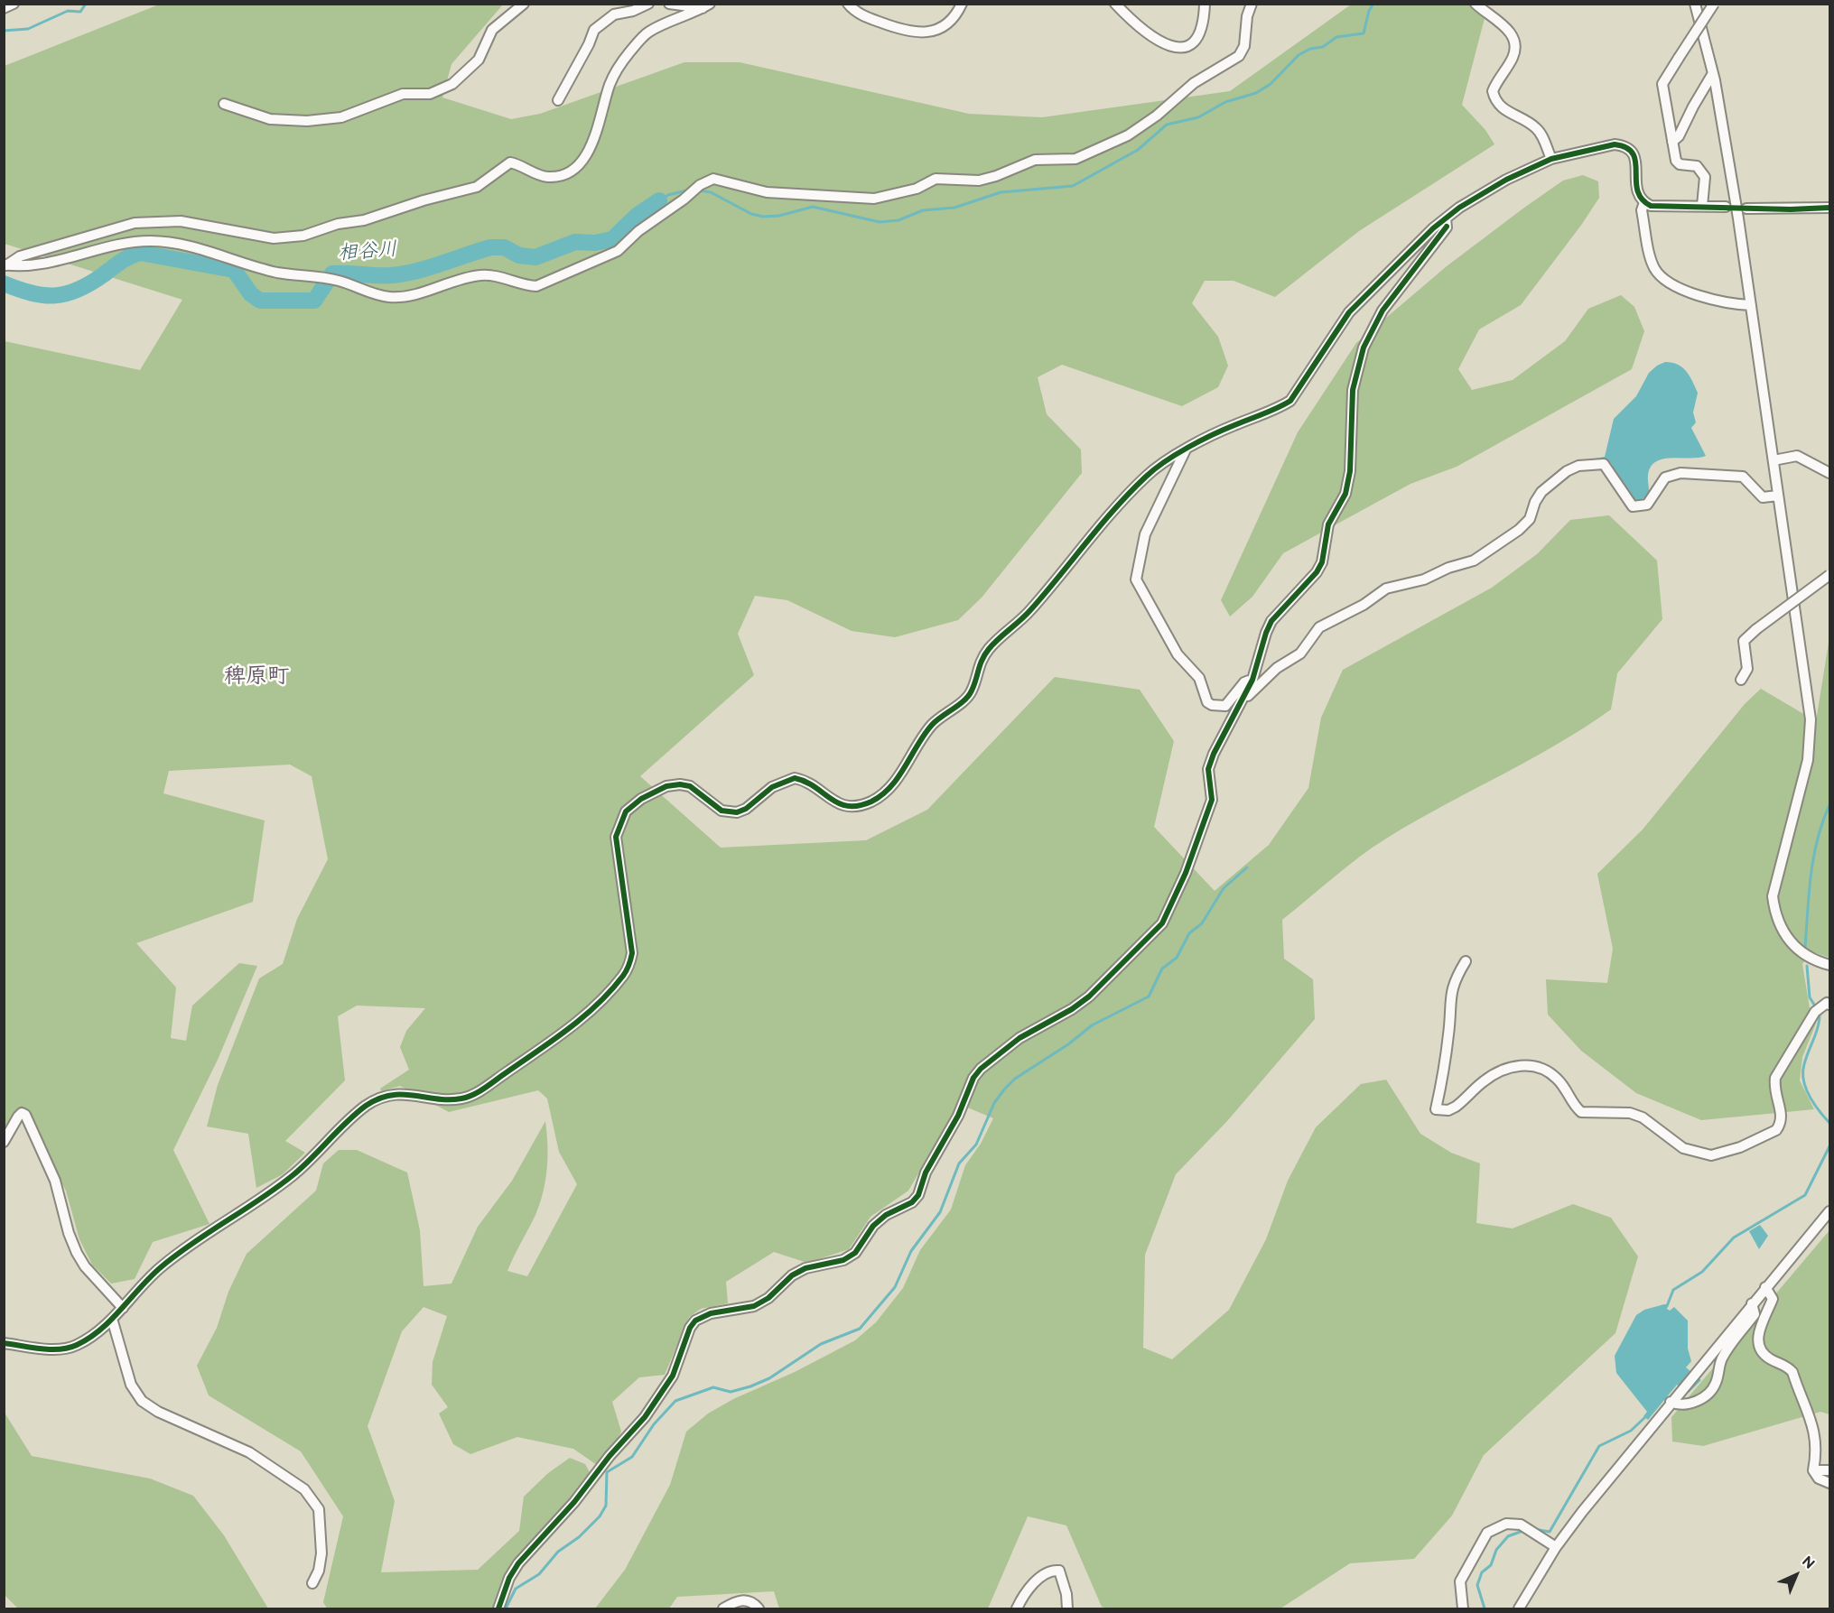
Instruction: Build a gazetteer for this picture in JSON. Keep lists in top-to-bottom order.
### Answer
{
  "districts": ["稗原町"],
  "water": ["相谷川"],
  "north": "top right"
}
